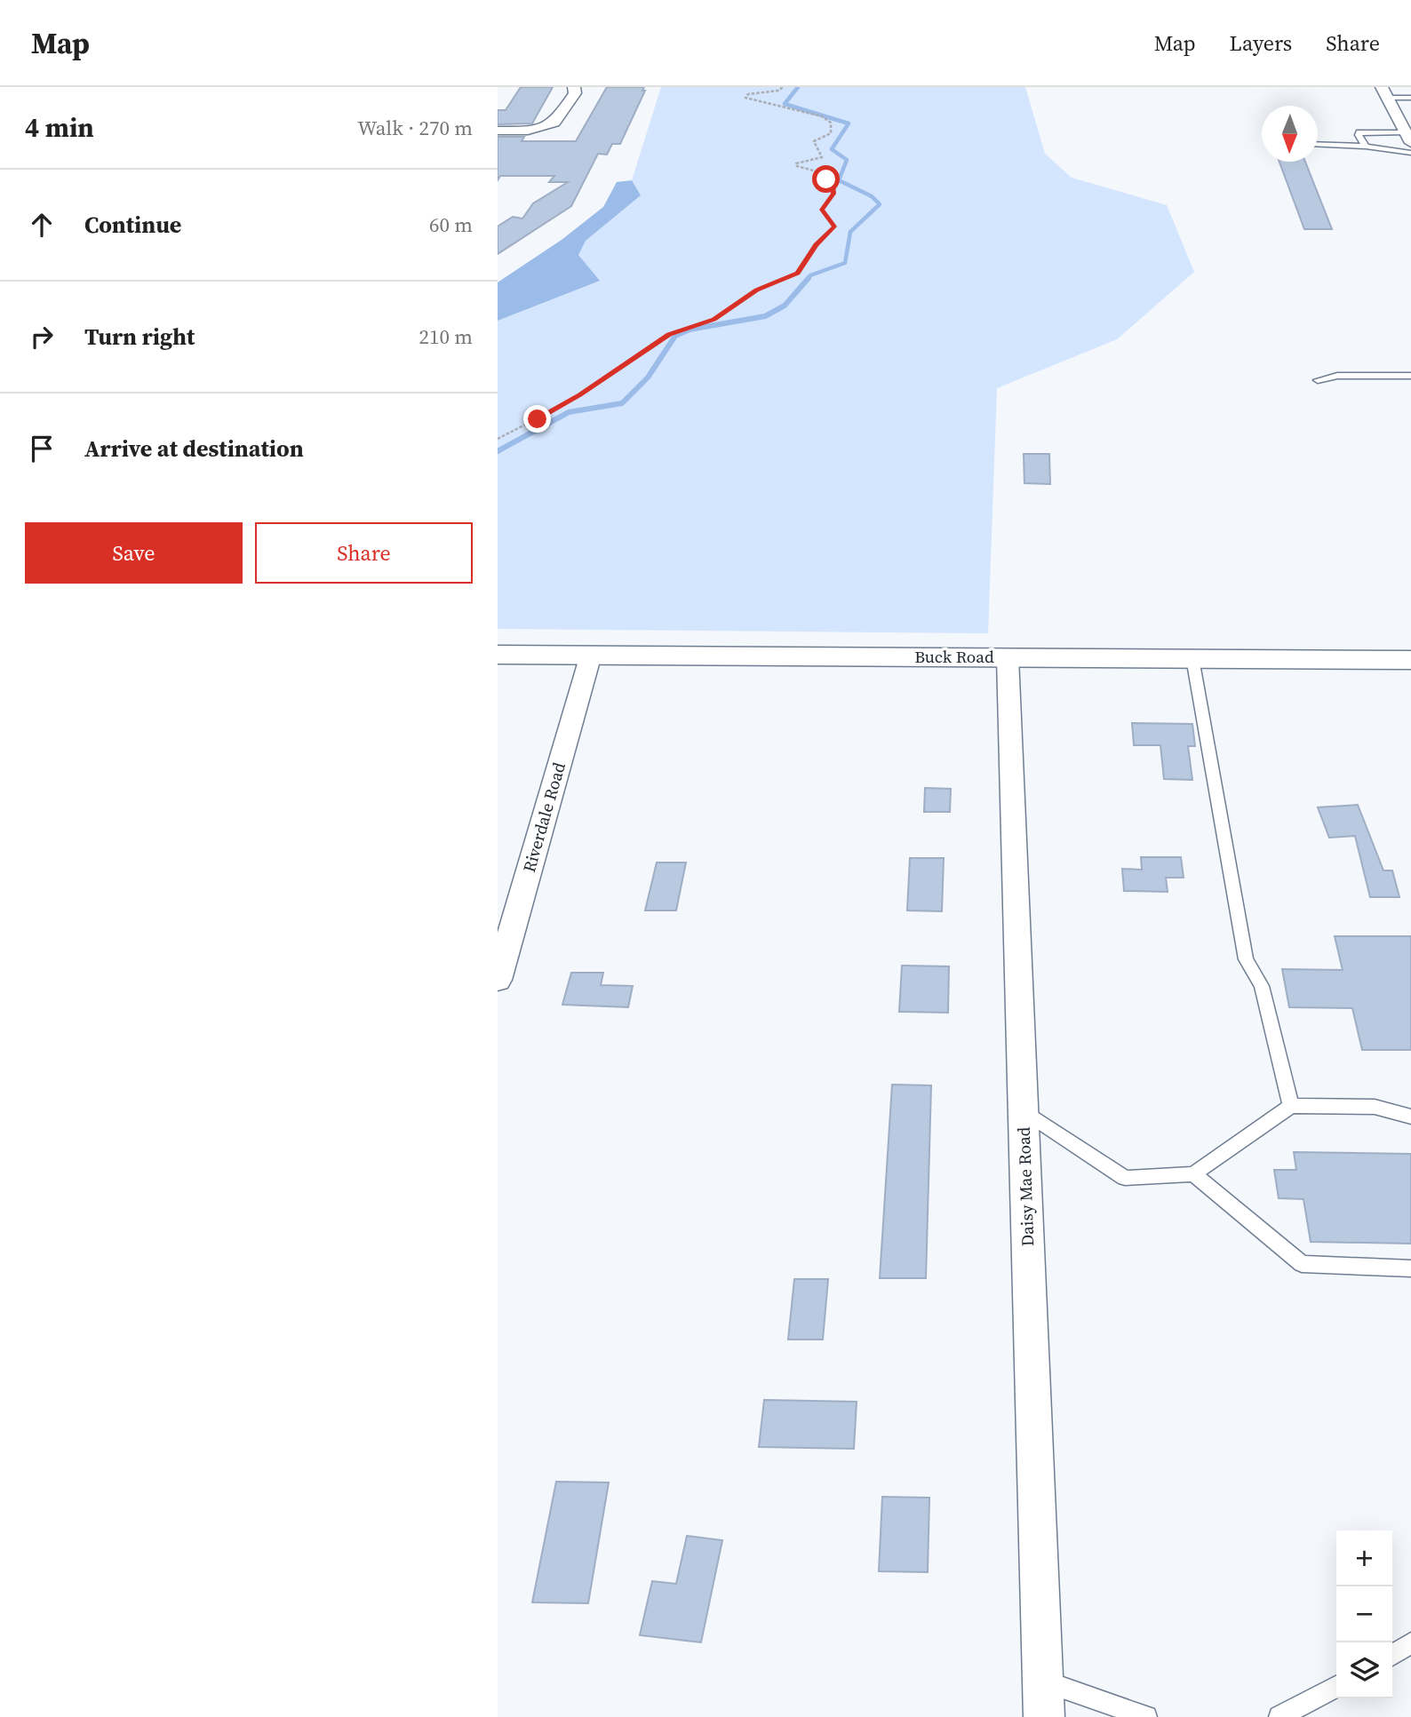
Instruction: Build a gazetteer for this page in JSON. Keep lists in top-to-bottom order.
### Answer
{
  "streets": {
    "street": ["Buck Road", "Riverdale Road", "Daisy Mae Road"]
  },
  "crossings": [
    ["Buck Road", "Riverdale Road"],
    ["Buck Road", "Daisy Mae Road"]
  ],
  "north": "bottom",
  "page": {
    "header": "Map",
    "nav": ["Map", "Layers", "Share"],
    "heading": ["4 min", "Walk · 270 m"],
    "list": [
      ["Continue", "60 m"],
      ["Turn right", "210 m"],
      "Arrive at destination"
    ],
    "buttons": ["Save", "Share"],
    "map_buttons": ["+", "−"]
  }
}
